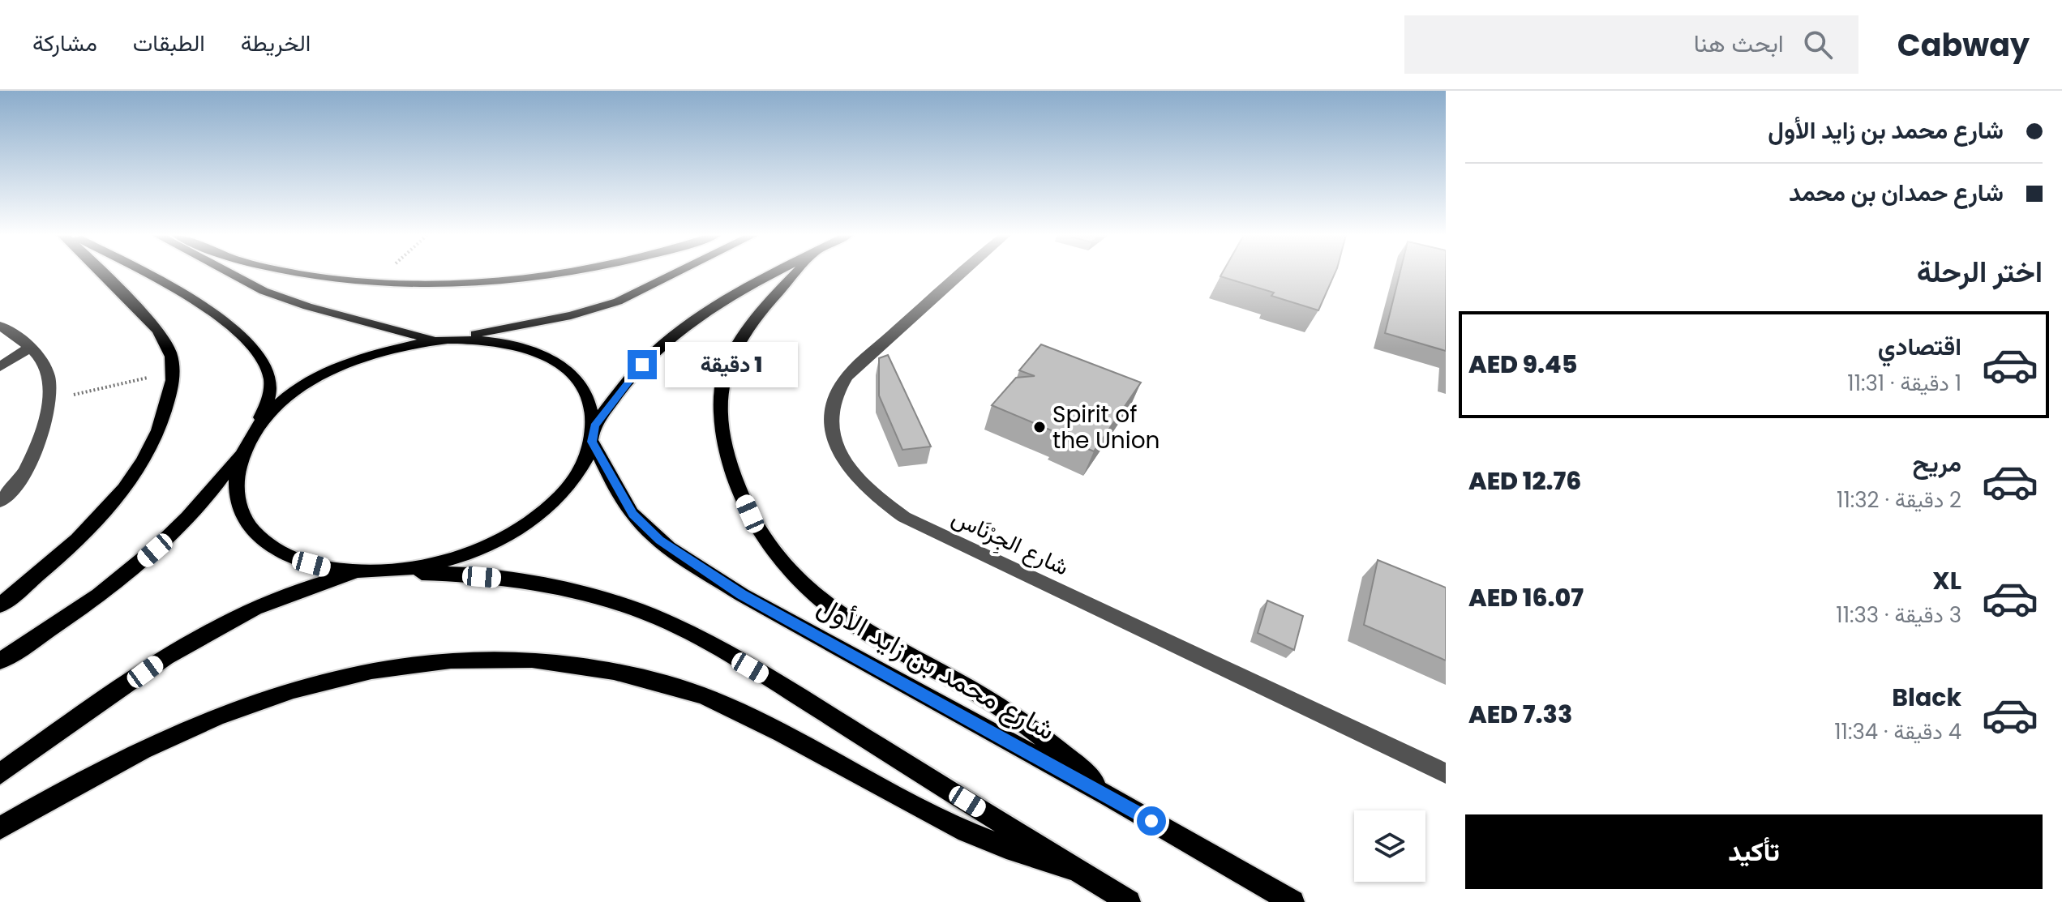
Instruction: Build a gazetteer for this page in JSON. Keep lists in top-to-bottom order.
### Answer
{
  "streets": {
    "main road": ["شارع محمد بن زايد الأول"],
    "street": ["شارع الجِرْنَاس"]
  },
  "places": ["Spirit of the Union"],
  "page": {
    "header": "Cabway",
    "search": "ابحث هنا",
    "nav": ["الخريطة", "الطبقات", "مشاركة"],
    "banner": ["شارع محمد بن زايد الأول", "شارع حمدان بن محمد"],
    "heading": "اختر الرحلة",
    "list": [
      {
        "name": "اقتصادي",
        "note": "1 دقيقة · 11:31",
        "value": "AED 9.45"
      },
      {
        "name": "مريح",
        "note": "2 دقيقة · 11:32",
        "value": "AED 12.76"
      },
      {
        "name": "XL",
        "note": "3 دقيقة · 11:33",
        "value": "AED 16.07"
      },
      {
        "name": "Black",
        "note": "4 دقيقة · 11:34",
        "value": "AED 7.33"
      }
    ],
    "bubble": "1 دقيقة",
    "buttons": "تأكيد"
  }
}
